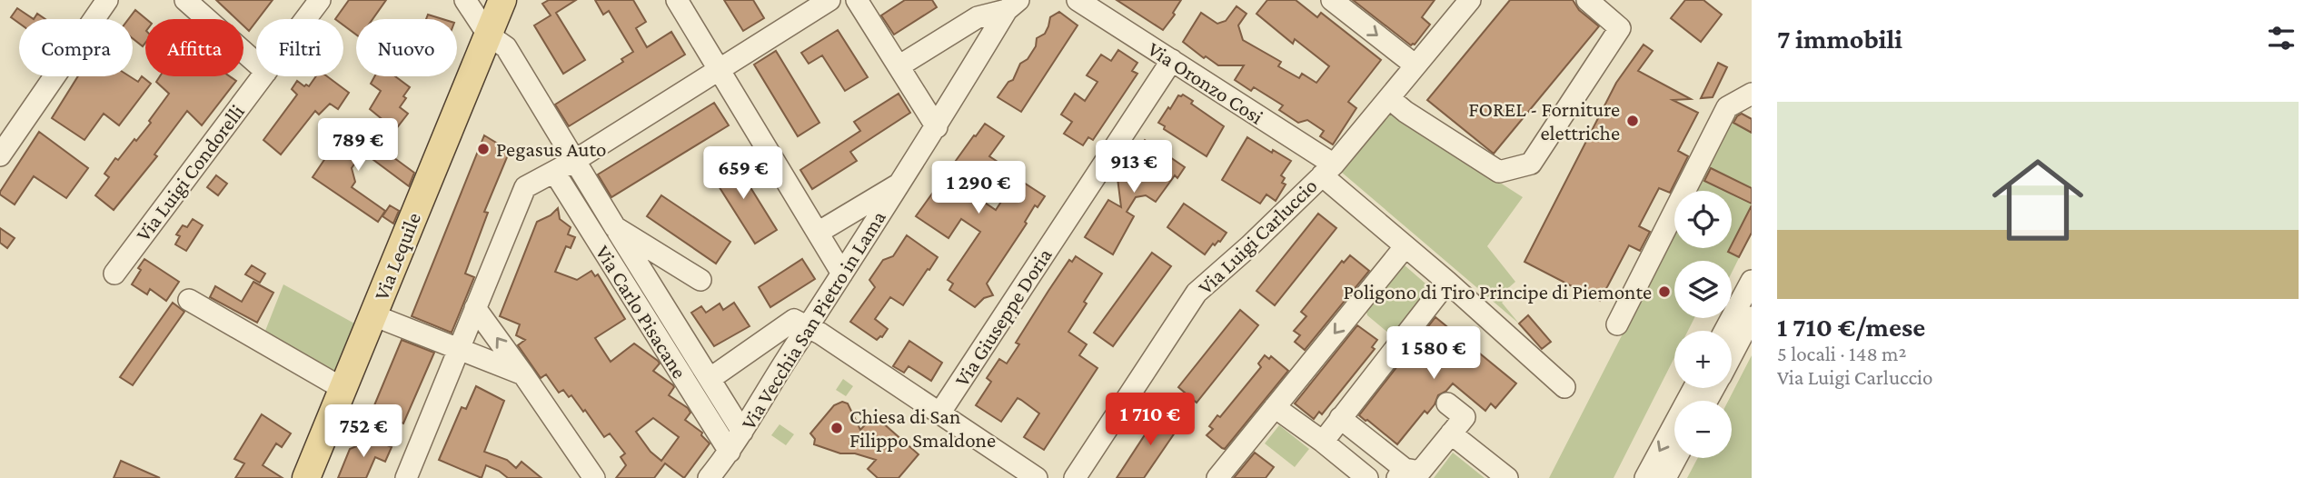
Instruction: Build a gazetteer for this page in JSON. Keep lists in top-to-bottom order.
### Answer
{
  "streets": {
    "main road": ["Via Lequile"],
    "street": [
      "Via Oronzo Cosi",
      "Via Luigi Condorelli",
      "Via Luigi Carluccio",
      "Via Carlo Pisacane",
      "Via Giuseppe Doria",
      "Via Vecchia San Pietro in Lama"
    ]
  },
  "crossings": [
    ["Via Oronzo Cosi", "Via Luigi Carluccio"],
    ["Via Oronzo Cosi", "Via Giuseppe Doria"],
    ["Via Lequile", "Via Carlo Pisacane"],
    ["Via Carlo Pisacane", "Via Vecchia San Pietro in Lama"]
  ],
  "places": [
    "FOREL - Forniture elettriche",
    "Pegasus Auto",
    "Poligono di Tiro Principe di Piemonte",
    "Chiesa di San Filippo Smaldone"
  ],
  "page": {
    "heading": "7 immobili",
    "chip": [
      "Compra",
      "Affitta",
      "Filtri",
      "Nuovo"
    ],
    "list": [
      {
        "name": "1 710 €/mese",
        "note": "5 locali · 148 m² · Via Luigi Carluccio"
      }
    ],
    "price": [
      "789 €",
      "913 €",
      "659 €",
      "1 290 €",
      "1 580 €",
      "1 710 €",
      "752 €"
    ],
    "map_buttons": ["+", "−"]
  }
}
